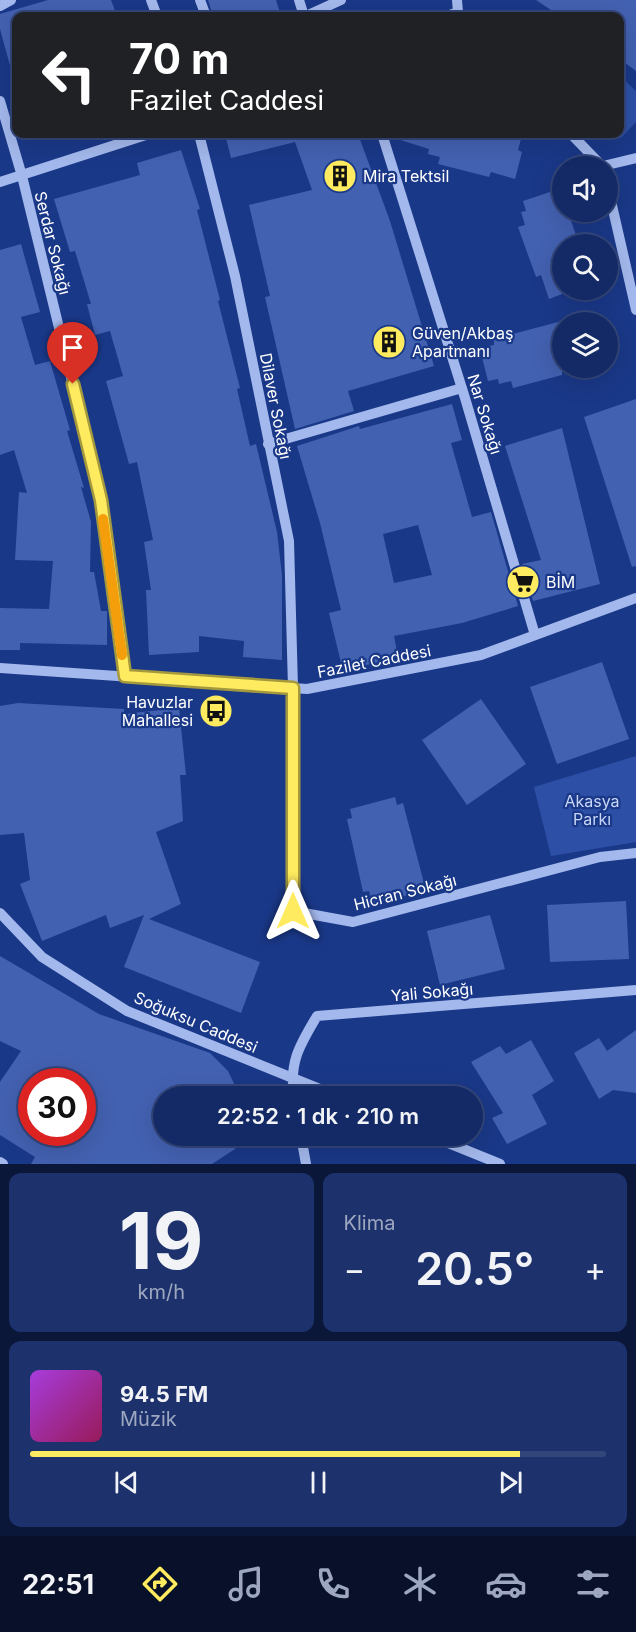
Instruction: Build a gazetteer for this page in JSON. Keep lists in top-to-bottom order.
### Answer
{
  "streets": {
    "street": [
      "Serdar Sokağı",
      "Dilaver Sokağı",
      "Nar Sokağı",
      "Fazilet Caddesi",
      "Hicran Sokağı",
      "Yali Sokağı",
      "Soğuksu Caddesi"
    ]
  },
  "crossings": [
    ["Serdar Sokağı", "Fazilet Caddesi"],
    ["Dilaver Sokağı", "Fazilet Caddesi"],
    ["Dilaver Sokağı", "Hicran Sokağı"],
    ["Nar Sokağı", "Fazilet Caddesi"],
    ["Fazilet Caddesi", "Hicran Sokağı"],
    ["Yali Sokağı", "Soğuksu Caddesi"]
  ],
  "parks": ["Akasya Parkı"],
  "places": {
    "building": ["Mira Tektsil", "Güven/Akbaş Apartmanı"],
    "supermarket": ["BİM"],
    "bus stop": ["Havuzlar Mahallesi"]
  },
  "page": {
    "turn": ["70 m", "Fazilet Caddesi"],
    "limit": "30",
    "trip": "22:52 · 1 dk · 210 m",
    "tile": [
      ["19", "km/h"],
      "Klima"
    ],
    "heat": ["−", "20.5°", "+"],
    "song": ["94.5 FM", "Müzik"],
    "tabs": "22:51"
  }
}
